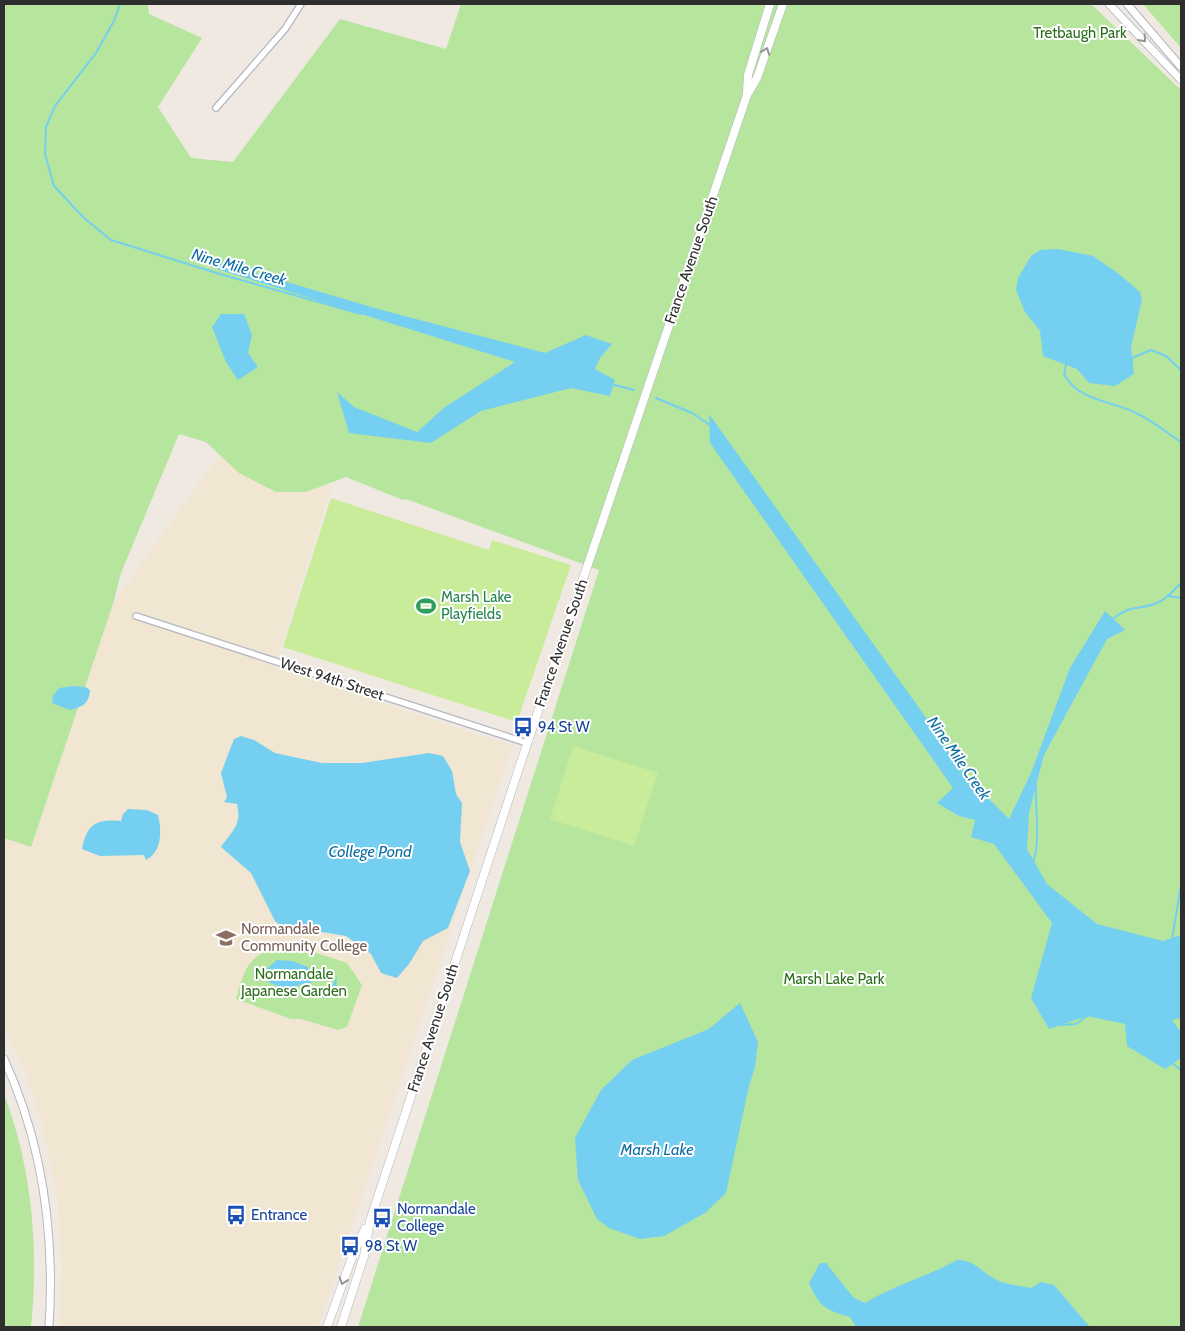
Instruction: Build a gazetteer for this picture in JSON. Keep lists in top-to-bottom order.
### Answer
{
  "streets": {
    "main road": ["France Avenue South"],
    "street": ["West 94th Street"]
  },
  "crossings": [
    ["France Avenue South", "West 94th Street"]
  ],
  "water": ["Nine Mile Creek", "College Pond", "Marsh Lake"],
  "parks": ["Tretbaugh Park", "Normandale Japanese Garden", "Marsh Lake Park"],
  "places": {
    "sports": ["Marsh Lake Playfields"],
    "bus stop": [
      "94 St W",
      "Entrance",
      "Normandale College",
      "98 St W"
    ],
    "school or university": ["Normandale Community College"]
  }
}
